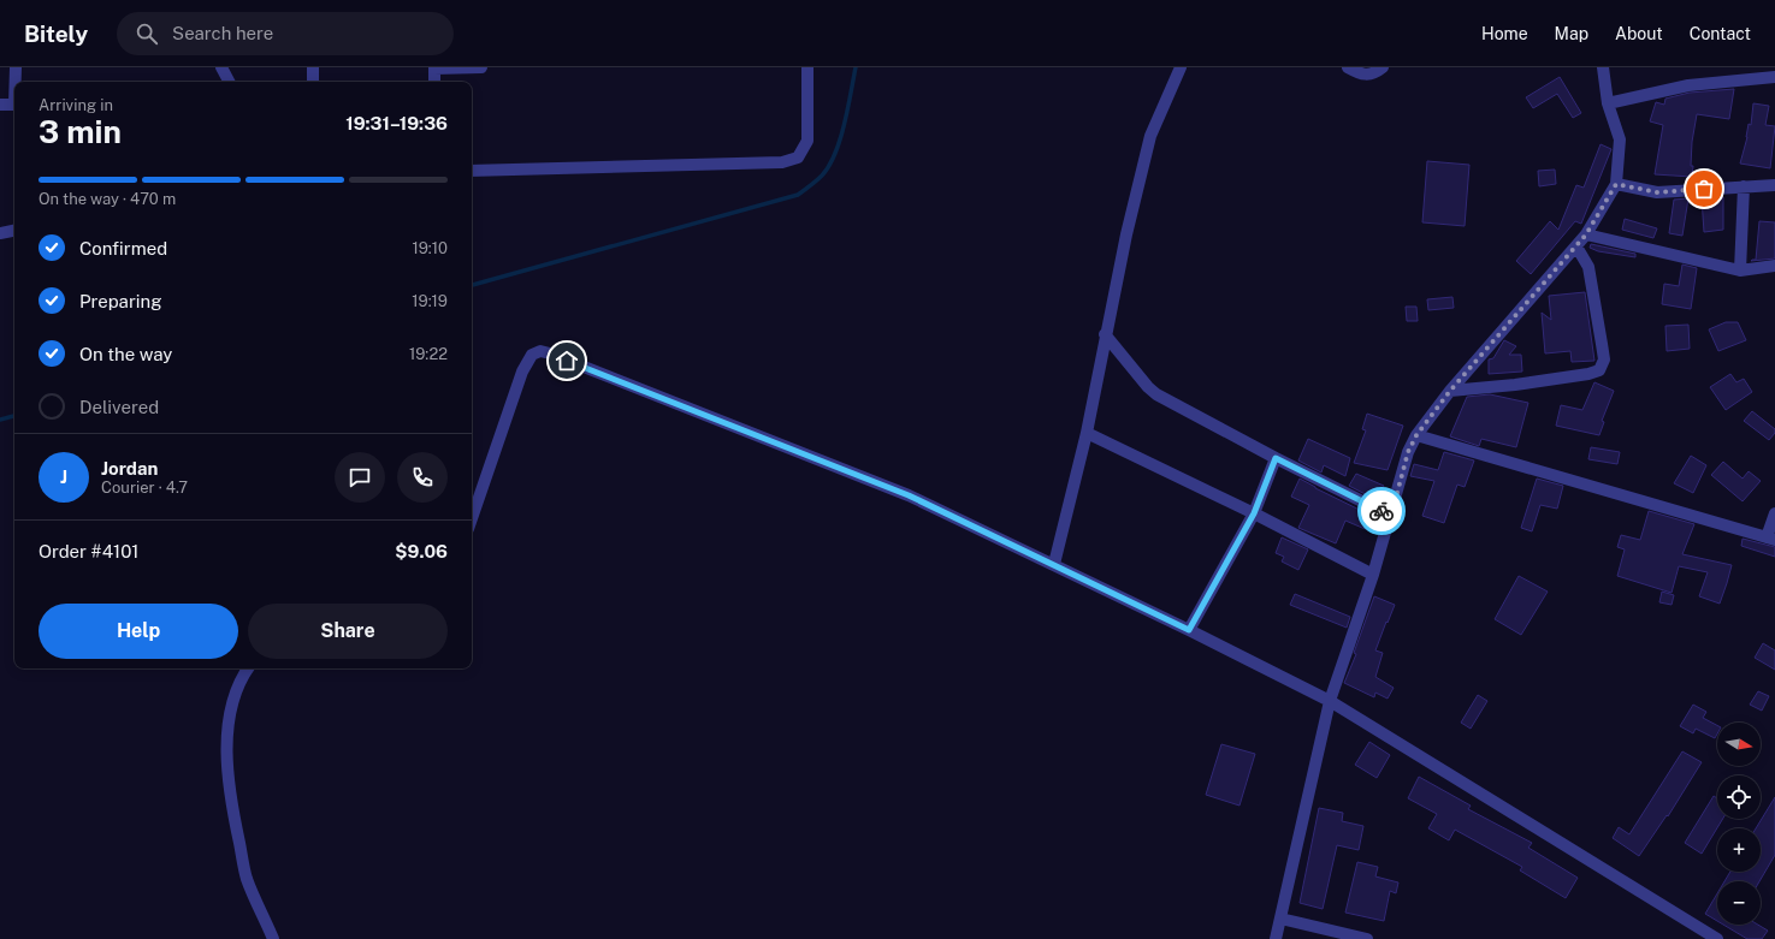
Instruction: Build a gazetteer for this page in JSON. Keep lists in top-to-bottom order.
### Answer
{
  "north": "right",
  "page": {
    "header": "Bitely",
    "search": "Search here",
    "nav": [
      "Home",
      "Map",
      "About",
      "Contact"
    ],
    "heading": ["3 min", "Arriving in", "19:31–19:36"],
    "panel": [
      "Jordan",
      "Courier · 4.7",
      "Order #4101",
      "$9.06"
    ],
    "bar": "On the way · 470 m",
    "list": [
      ["Confirmed", "19:10"],
      ["Preparing", "19:19"],
      ["On the way", "19:22"],
      "Delivered"
    ],
    "round": "J",
    "buttons": ["Help", "Share"],
    "map_buttons": ["+", "−"]
  }
}
